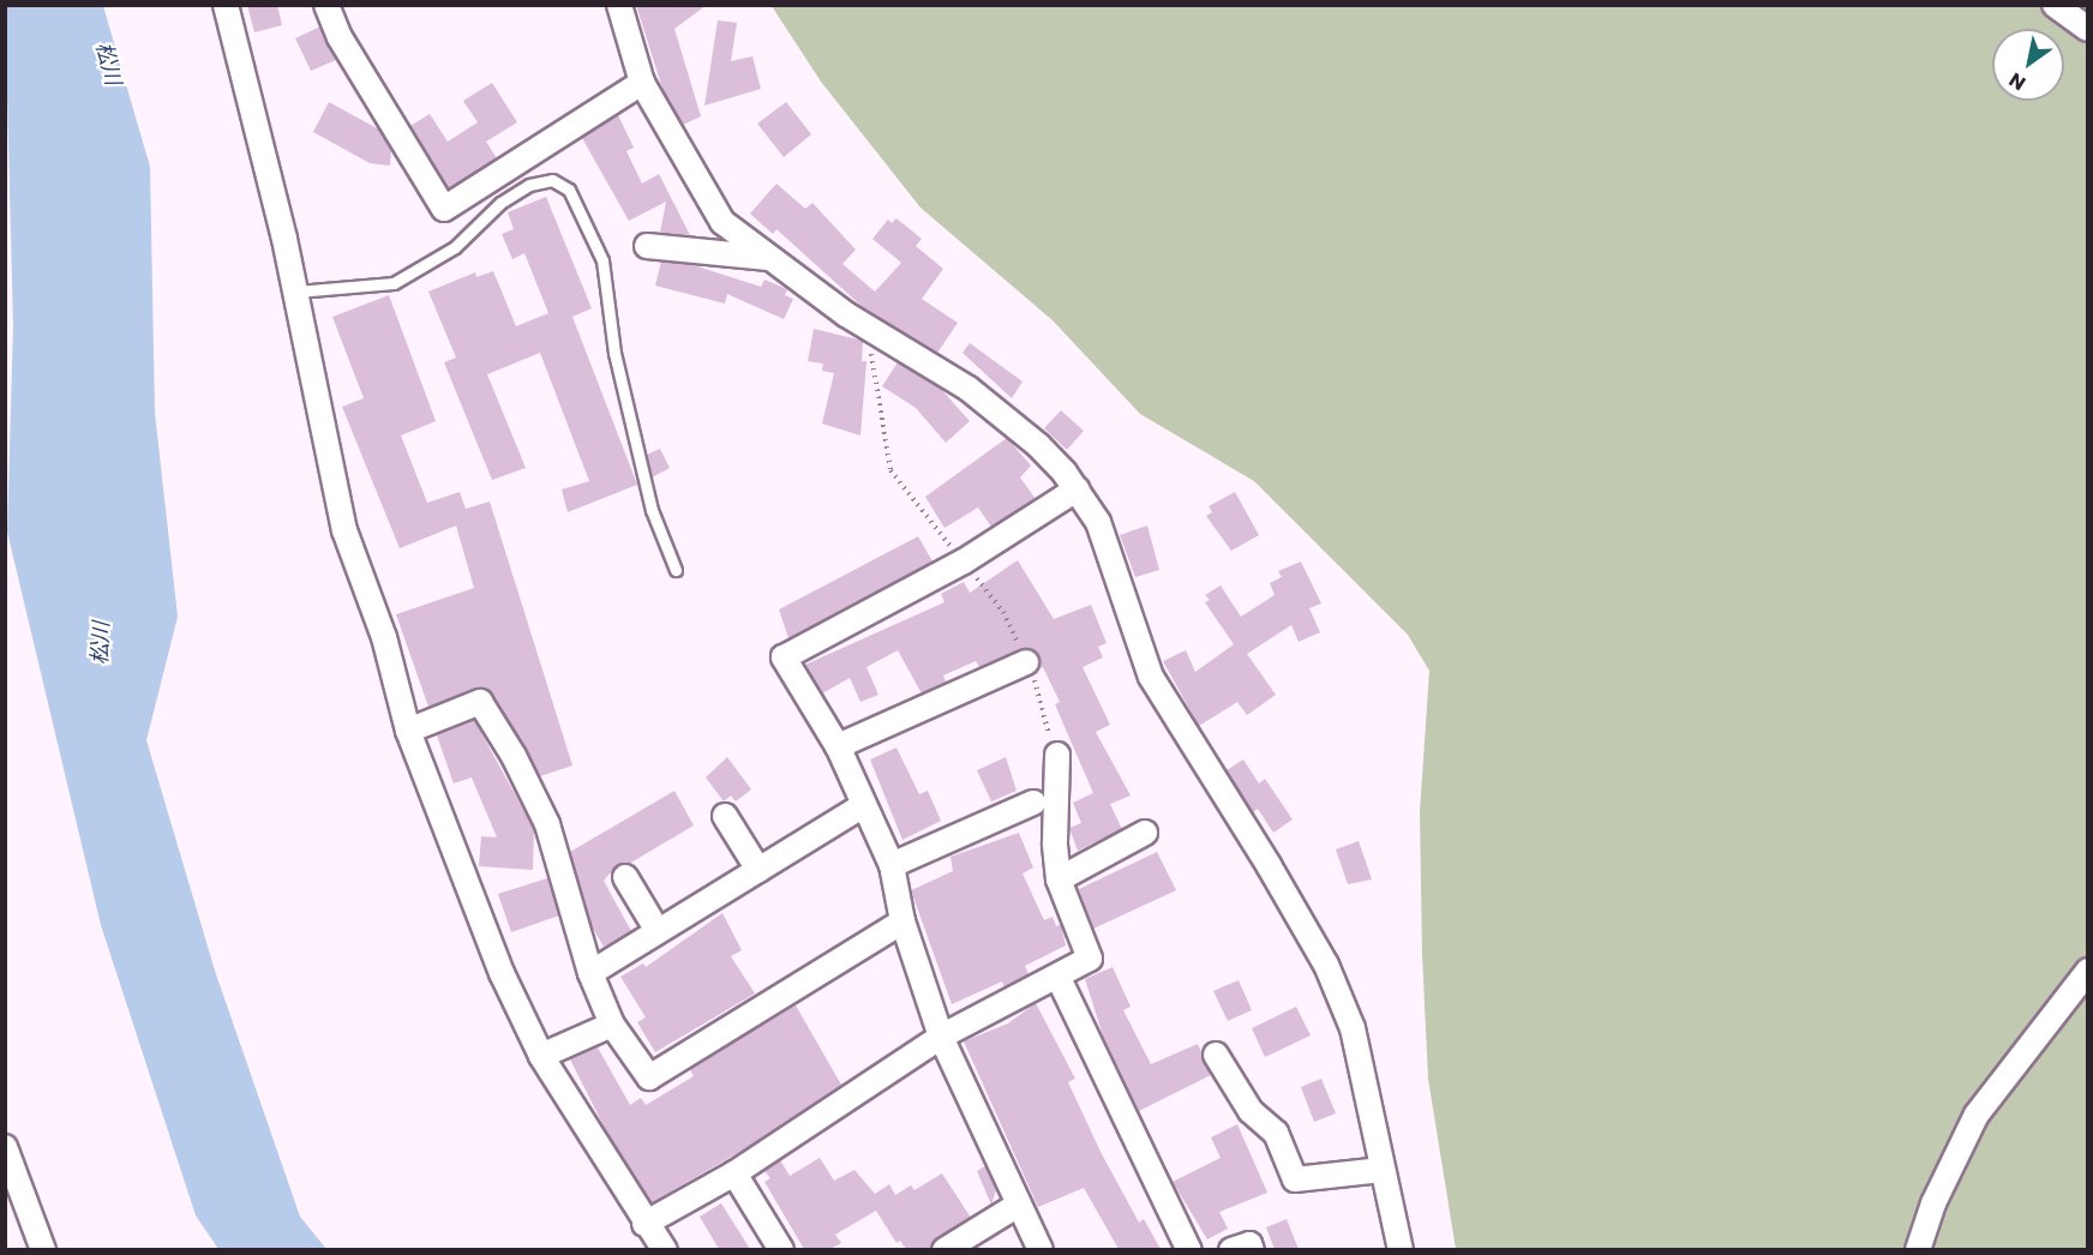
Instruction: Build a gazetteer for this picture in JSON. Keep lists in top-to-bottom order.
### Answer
{
  "water": ["松川"],
  "north": "bottom left"
}
